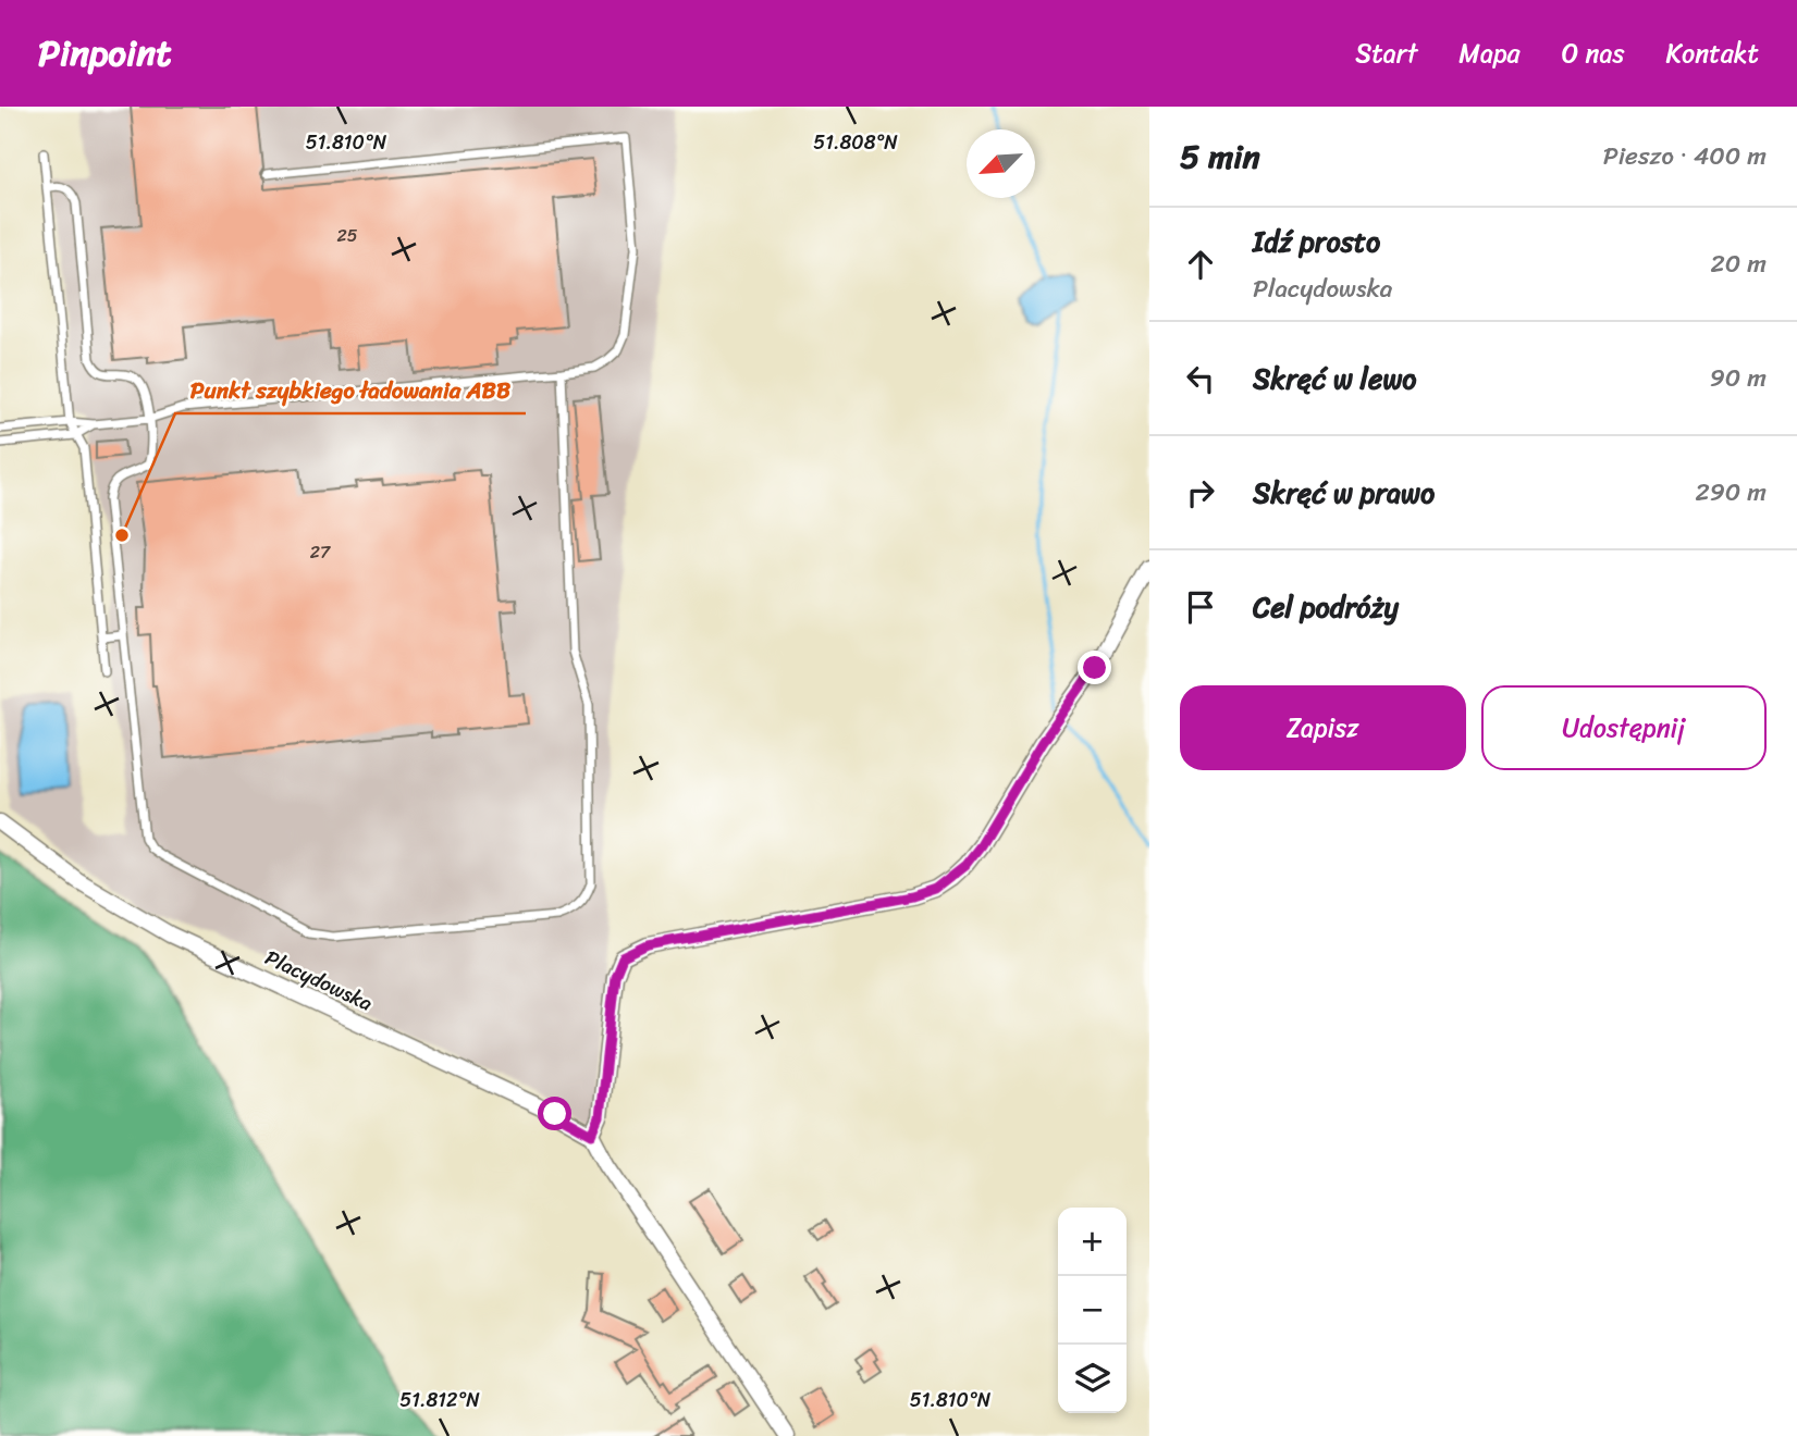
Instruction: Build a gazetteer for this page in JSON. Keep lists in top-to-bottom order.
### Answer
{
  "streets": {
    "street": ["Placydowska"]
  },
  "places": ["Punkt szybkiego ładowania ABB"],
  "house_numbers": ["25", "27"],
  "north": "bottom left",
  "page": {
    "header": "Pinpoint",
    "nav": [
      "Start",
      "Mapa",
      "O nas",
      "Kontakt"
    ],
    "heading": ["5 min", "Pieszo · 400 m"],
    "list": [
      ["Idź prosto", "Placydowska", "20 m"],
      ["Skręć w lewo", "90 m"],
      ["Skręć w prawo", "290 m"],
      "Cel podróży"
    ],
    "buttons": ["Zapisz", "Udostępnij"],
    "map_buttons": ["+", "−"]
  },
  "coordinates": ["51.810°N", "51.808°N", "51.812°N"]
}
